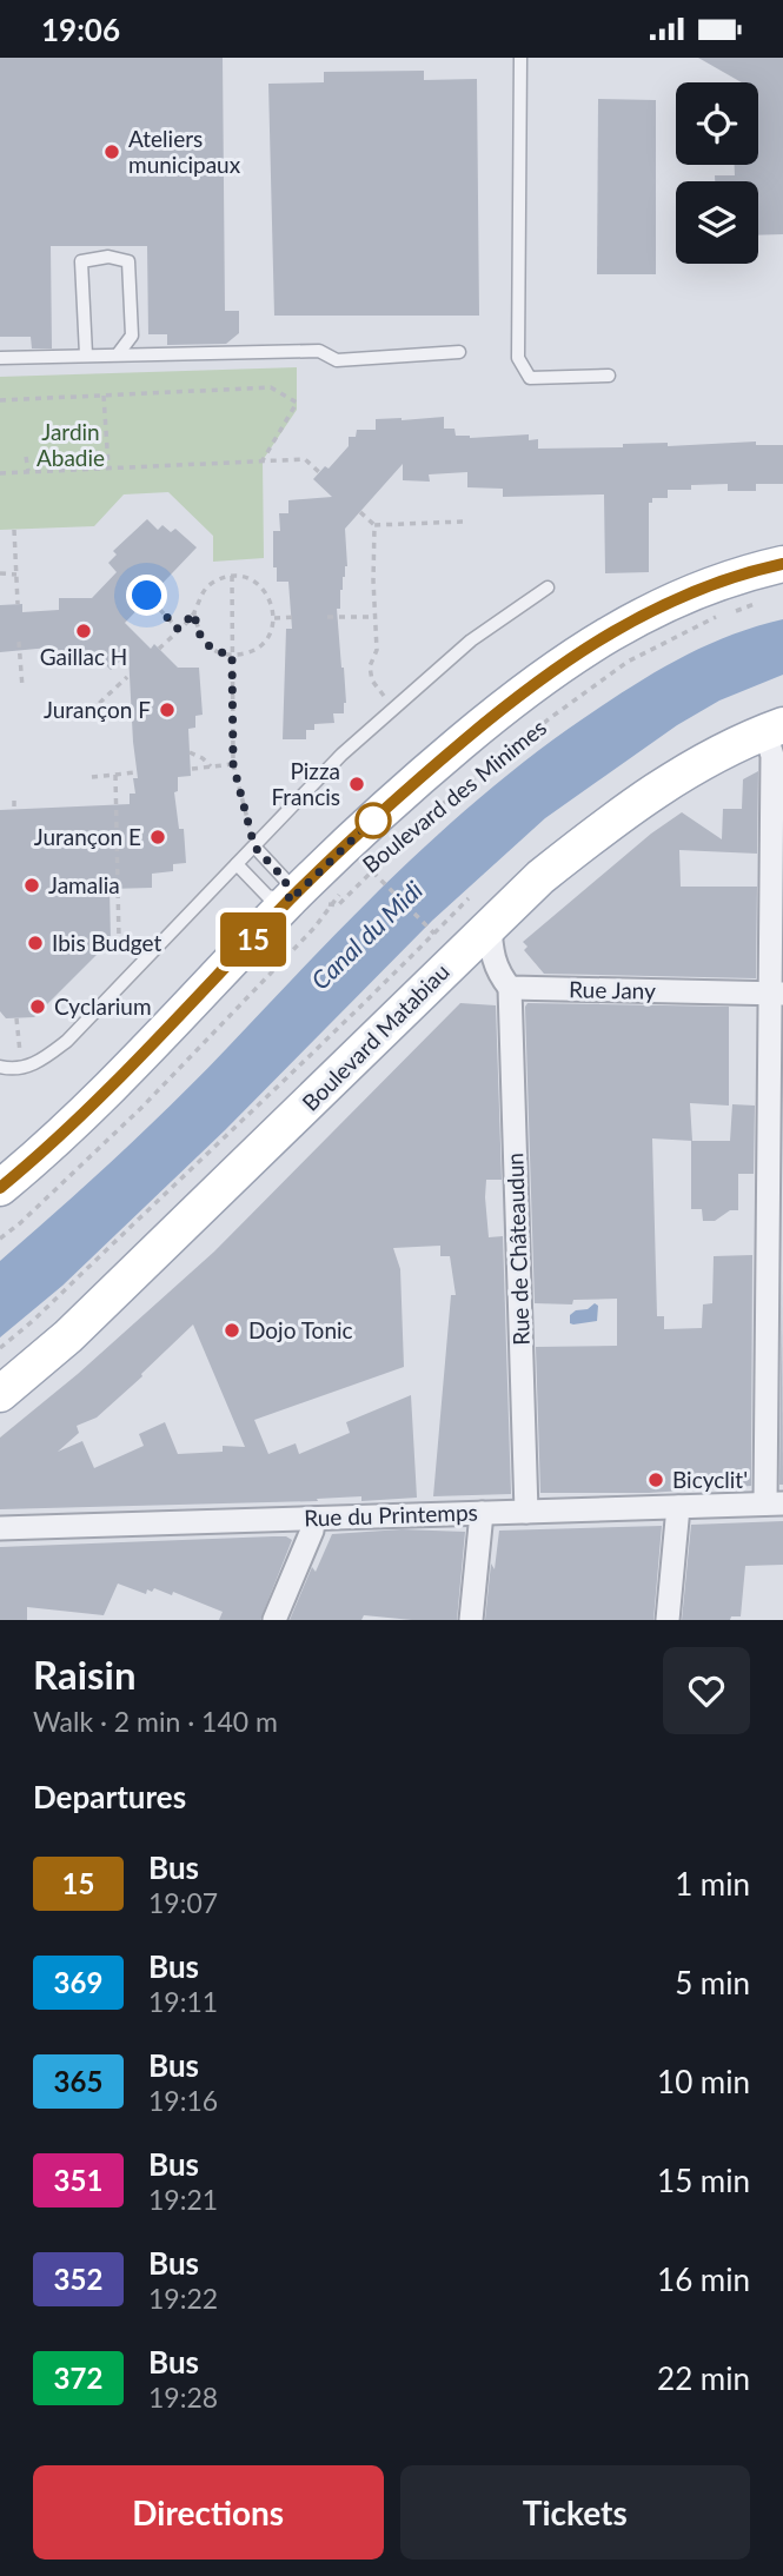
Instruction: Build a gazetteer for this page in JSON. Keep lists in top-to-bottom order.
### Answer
{
  "streets": {
    "main road": ["Boulevard des Minimes", "Boulevard Matabiau"],
    "street": ["Rue Jany", "Rue de Châteaudun", "Rue du Printemps"]
  },
  "crossings": [
    ["Rue Jany", "Rue de Châteaudun"],
    ["Rue de Châteaudun", "Rue du Printemps"]
  ],
  "water": ["Canal du Midi"],
  "parks": ["Jardin Abadie"],
  "places": [
    "Ateliers municipaux",
    "Gaillac H",
    "Jurançon F",
    "Pizza Francis",
    "Jurançon E",
    "Jamalia",
    "Ibis Budget",
    "Cyclarium",
    "Dojo Tonic",
    "Bicyclit'"
  ],
  "lines": ["bus line 15"],
  "page": {
    "status": "19:06",
    "on_map": "15",
    "heading": [
      ["Raisin", "Walk · 2 min · 140 m"],
      "Departures"
    ],
    "list": [
      {
        "mark": "15",
        "name": "Bus",
        "note": "19:07",
        "value": "1 min"
      },
      {
        "mark": "369",
        "name": "Bus",
        "note": "19:11",
        "value": "5 min"
      },
      {
        "mark": "365",
        "name": "Bus",
        "note": "19:16",
        "value": "10 min"
      },
      {
        "mark": "351",
        "name": "Bus",
        "note": "19:21",
        "value": "15 min"
      },
      {
        "mark": "352",
        "name": "Bus",
        "note": "19:22",
        "value": "16 min"
      },
      {
        "mark": "372",
        "name": "Bus",
        "note": "19:28",
        "value": "22 min"
      }
    ],
    "buttons": ["Directions", "Tickets"]
  }
}
